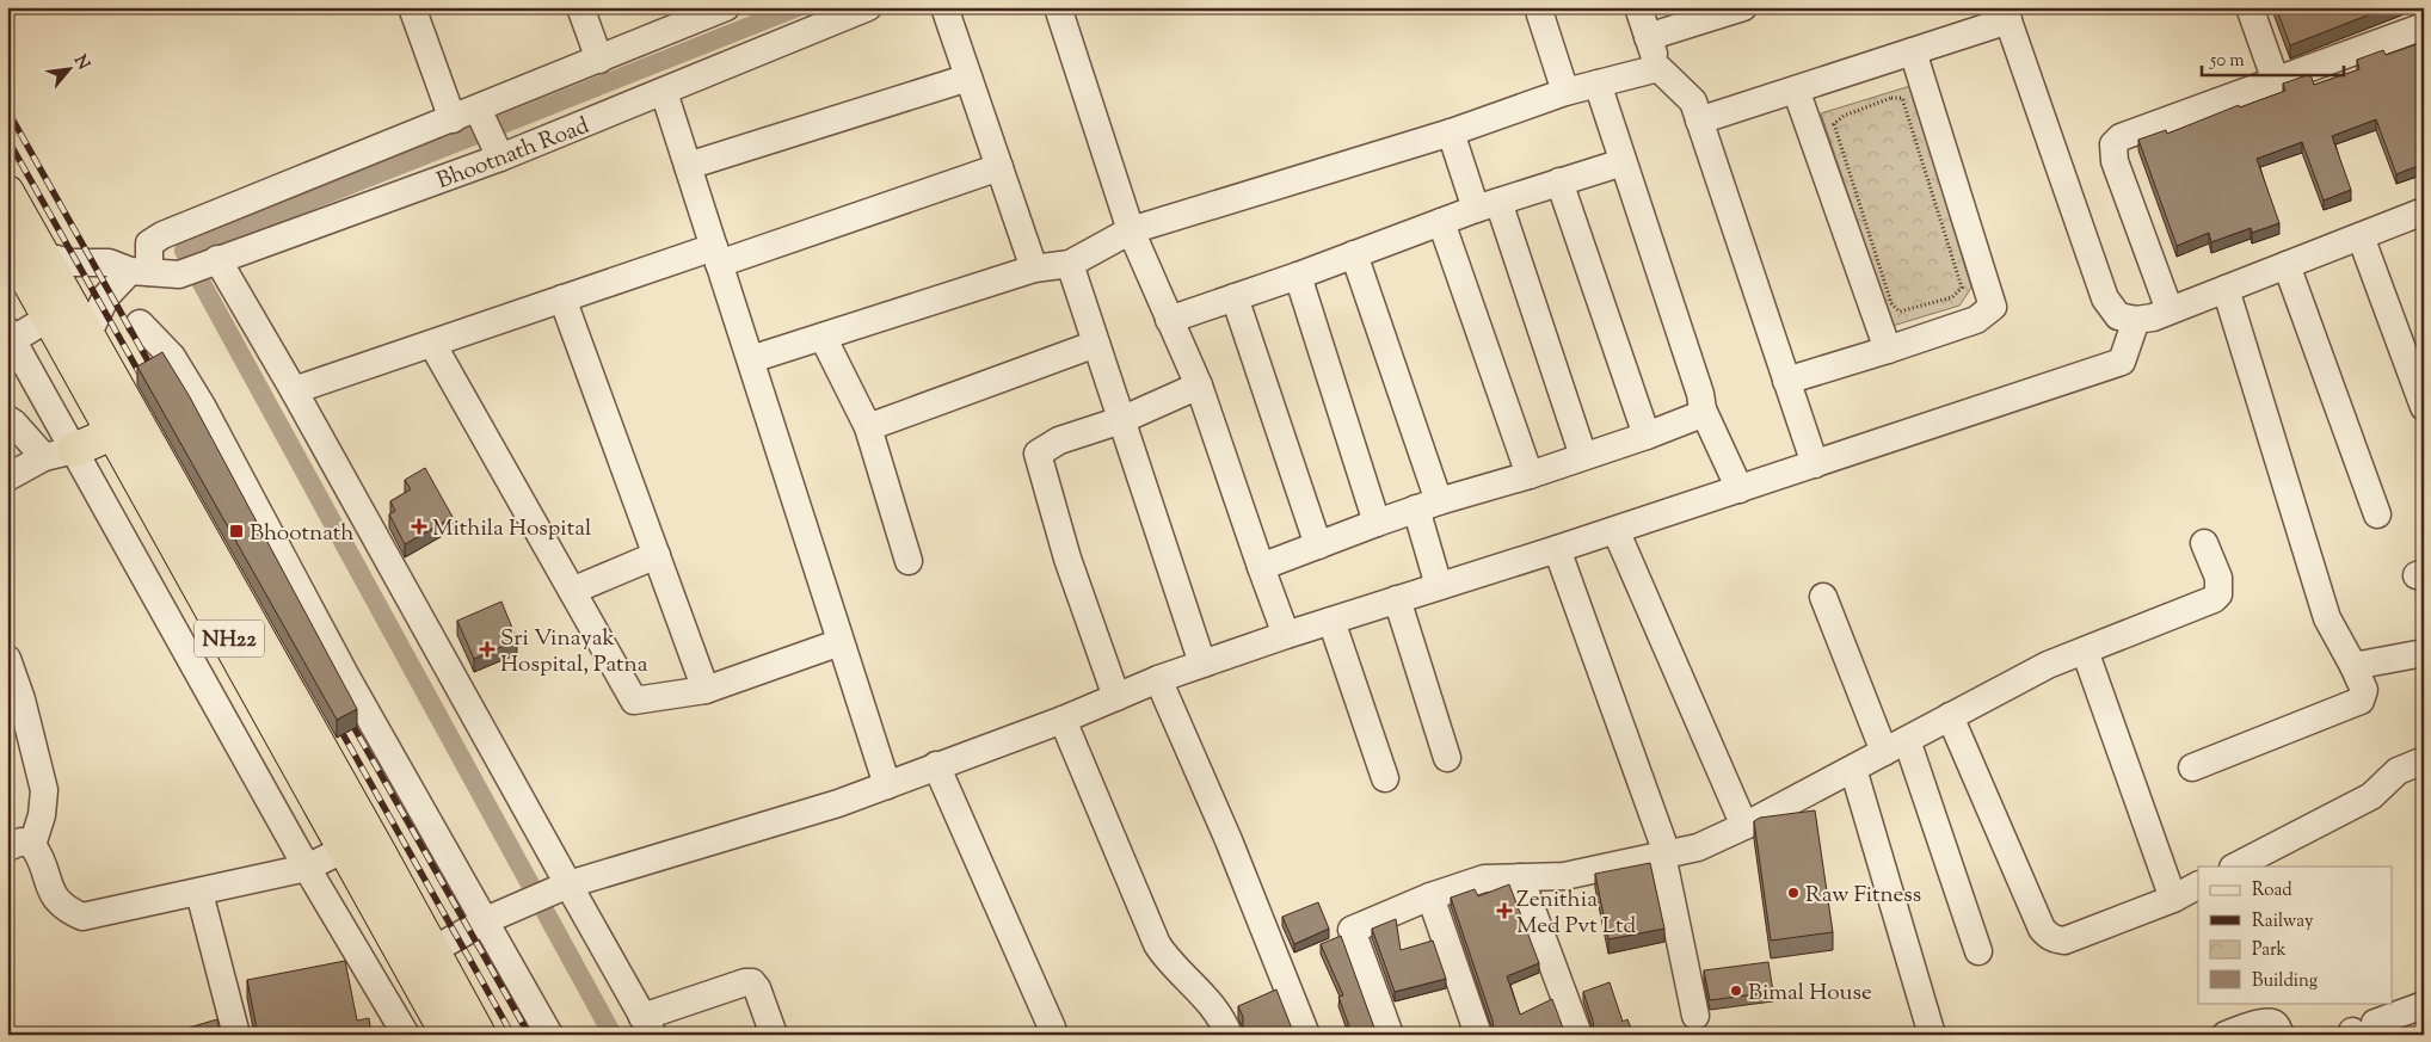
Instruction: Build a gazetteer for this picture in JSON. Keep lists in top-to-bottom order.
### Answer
{
  "streets": {
    "highway": ["NH22"],
    "street": ["Bhootnath Road"]
  },
  "crossings": [
    ["Bhootnath Road", "NH22"]
  ],
  "places": {
    "health": ["Mithila Hospital", "Sri Vinayak Hospital, Patna", "Zenithia Med Pvt Ltd"],
    "transit": ["Bhootnath"],
    "other": ["Raw Fitness", "Bimal House"]
  },
  "legend": [
    "Road",
    "Railway",
    "Park",
    "Building"
  ],
  "scale_bar": "50 m",
  "north": "top right"
}
